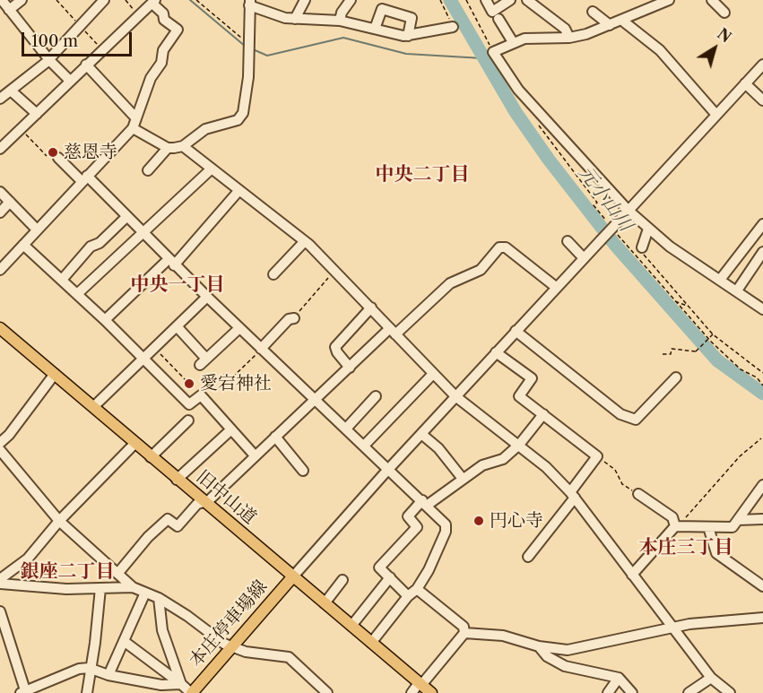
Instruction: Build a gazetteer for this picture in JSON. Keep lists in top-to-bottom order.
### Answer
{
  "streets": {
    "main road": ["旧中山道", "本庄停車場線"]
  },
  "crossings": [
    ["旧中山道", "本庄停車場線"]
  ],
  "districts": [
    "中央二丁目",
    "中央一丁目",
    "本庄三丁目",
    "銀座二丁目"
  ],
  "water": ["元小山川"],
  "places": ["慈恩寺", "愛宕神社", "円心寺"],
  "scale_bar": "100 m",
  "north": "top right"
}
